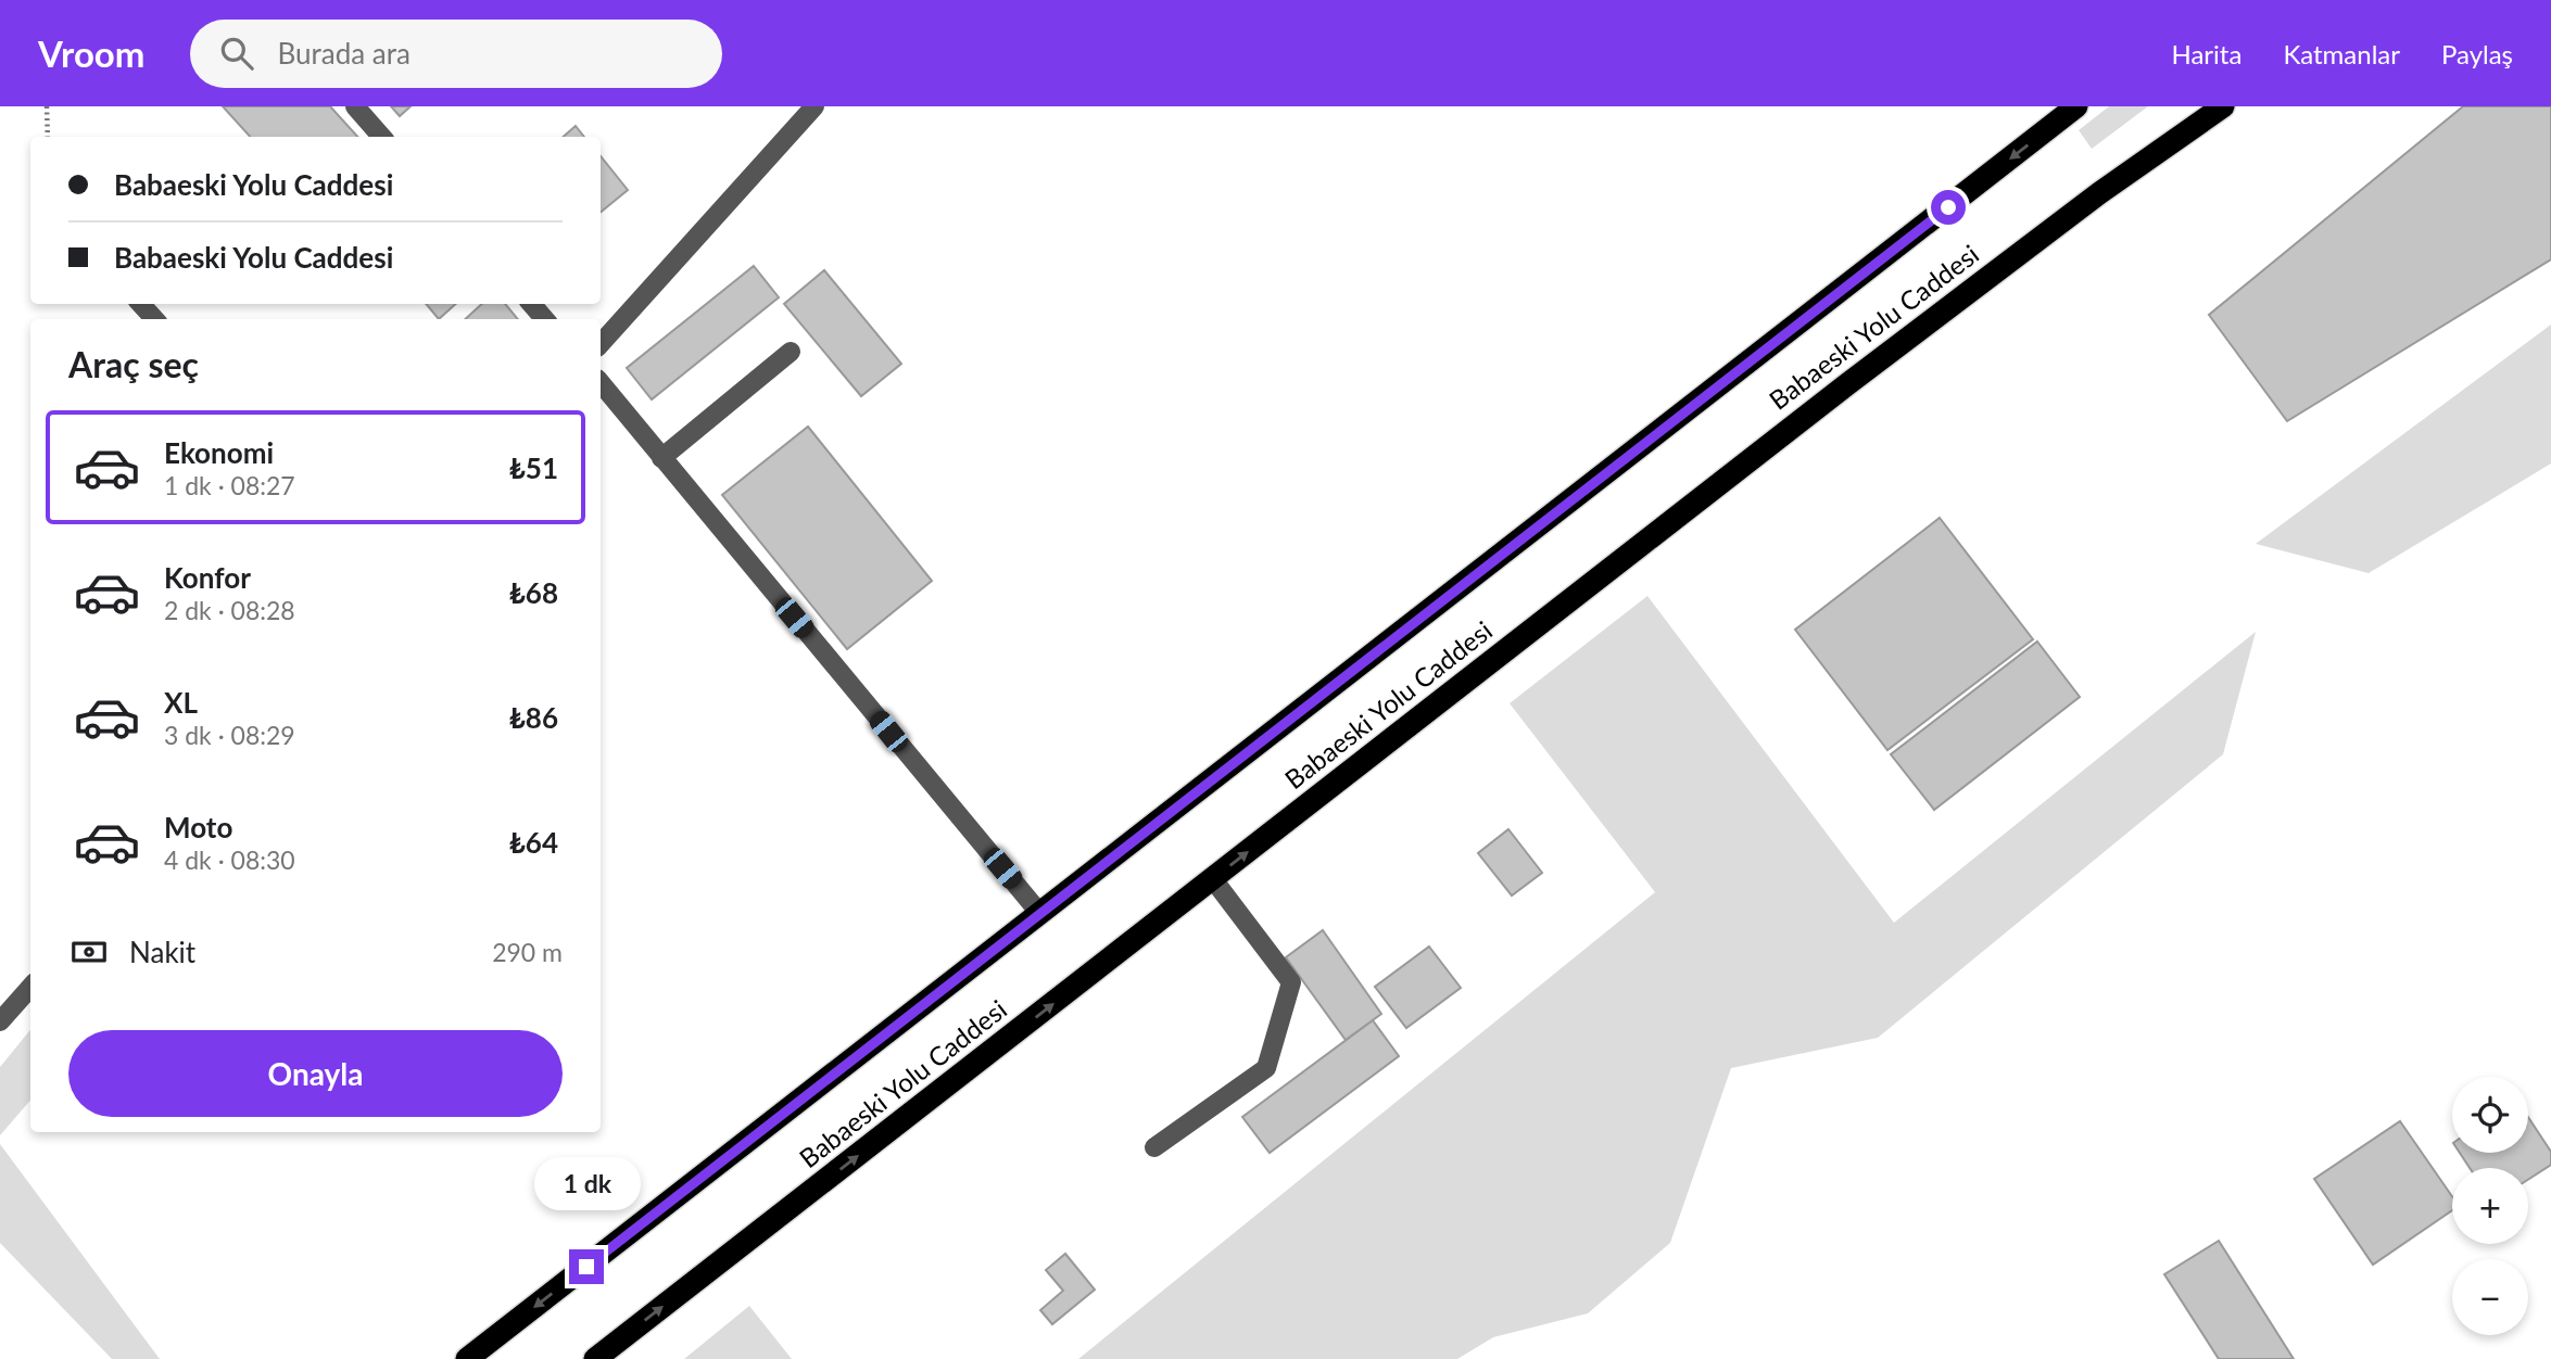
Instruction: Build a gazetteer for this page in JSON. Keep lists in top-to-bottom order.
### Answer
{
  "streets": {
    "highway": ["Babaeski Yolu Caddesi"]
  },
  "page": {
    "header": "Vroom",
    "search": "Burada ara",
    "nav": ["Harita", "Katmanlar", "Paylaş"],
    "banner": ["Babaeski Yolu Caddesi", "Babaeski Yolu Caddesi"],
    "heading": "Araç seç",
    "list": [
      {
        "name": "Ekonomi",
        "note": "1 dk · 08:27",
        "value": "₺51"
      },
      {
        "name": "Konfor",
        "note": "2 dk · 08:28",
        "value": "₺68"
      },
      {
        "name": "XL",
        "note": "3 dk · 08:29",
        "value": "₺86"
      },
      {
        "name": "Moto",
        "note": "4 dk · 08:30",
        "value": "₺64"
      }
    ],
    "pay": ["Nakit", "290 m"],
    "buttons": "Onayla",
    "map_buttons": ["+", "−"],
    "bubble": "1 dk"
  }
}
